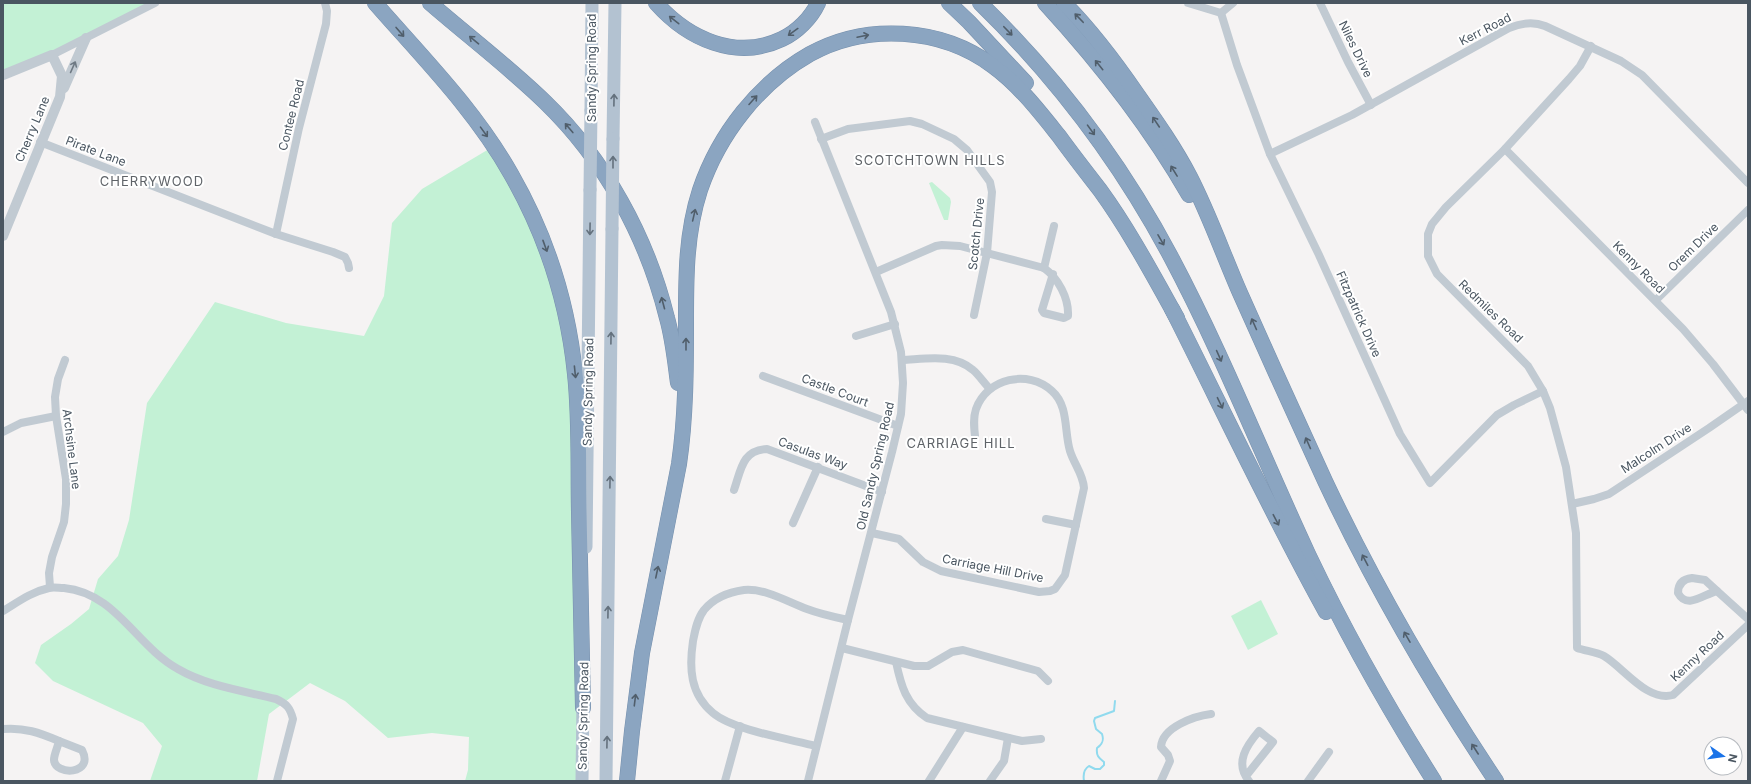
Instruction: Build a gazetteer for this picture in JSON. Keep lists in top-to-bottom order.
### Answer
{
  "streets": {
    "main road": ["Sandy Spring Road"],
    "street": [
      "Kerr Road",
      "Niles Drive",
      "Contee Road",
      "Cherry Lane",
      "Pirate Lane",
      "Scotch Drive",
      "Orem Drive",
      "Kenny Road",
      "Redmiles Road",
      "Fitzpatrick Drive",
      "Castle Court",
      "Malcolm Drive",
      "Archsine Lane",
      "Casulas Way",
      "Old Sandy Spring Road",
      "Carriage Hill Drive"
    ]
  },
  "crossings": [
    ["Kerr Road", "Niles Drive"],
    ["Kerr Road", "Redmiles Road"],
    ["Kerr Road", "Fitzpatrick Drive"],
    ["Contee Road", "Pirate Lane"],
    ["Cherry Lane", "Pirate Lane"],
    ["Scotch Drive", "Old Sandy Spring Road"],
    ["Orem Drive", "Kenny Road"],
    ["Kenny Road", "Redmiles Road"],
    ["Kenny Road", "Malcolm Drive"],
    ["Redmiles Road", "Fitzpatrick Drive"],
    ["Redmiles Road", "Malcolm Drive"],
    ["Castle Court", "Old Sandy Spring Road"],
    ["Casulas Way", "Old Sandy Spring Road"],
    ["Old Sandy Spring Road", "Carriage Hill Drive"]
  ],
  "districts": ["SCOTCHTOWN HILLS", "CHERRYWOOD", "CARRIAGE HILL"],
  "north": "right"
}
